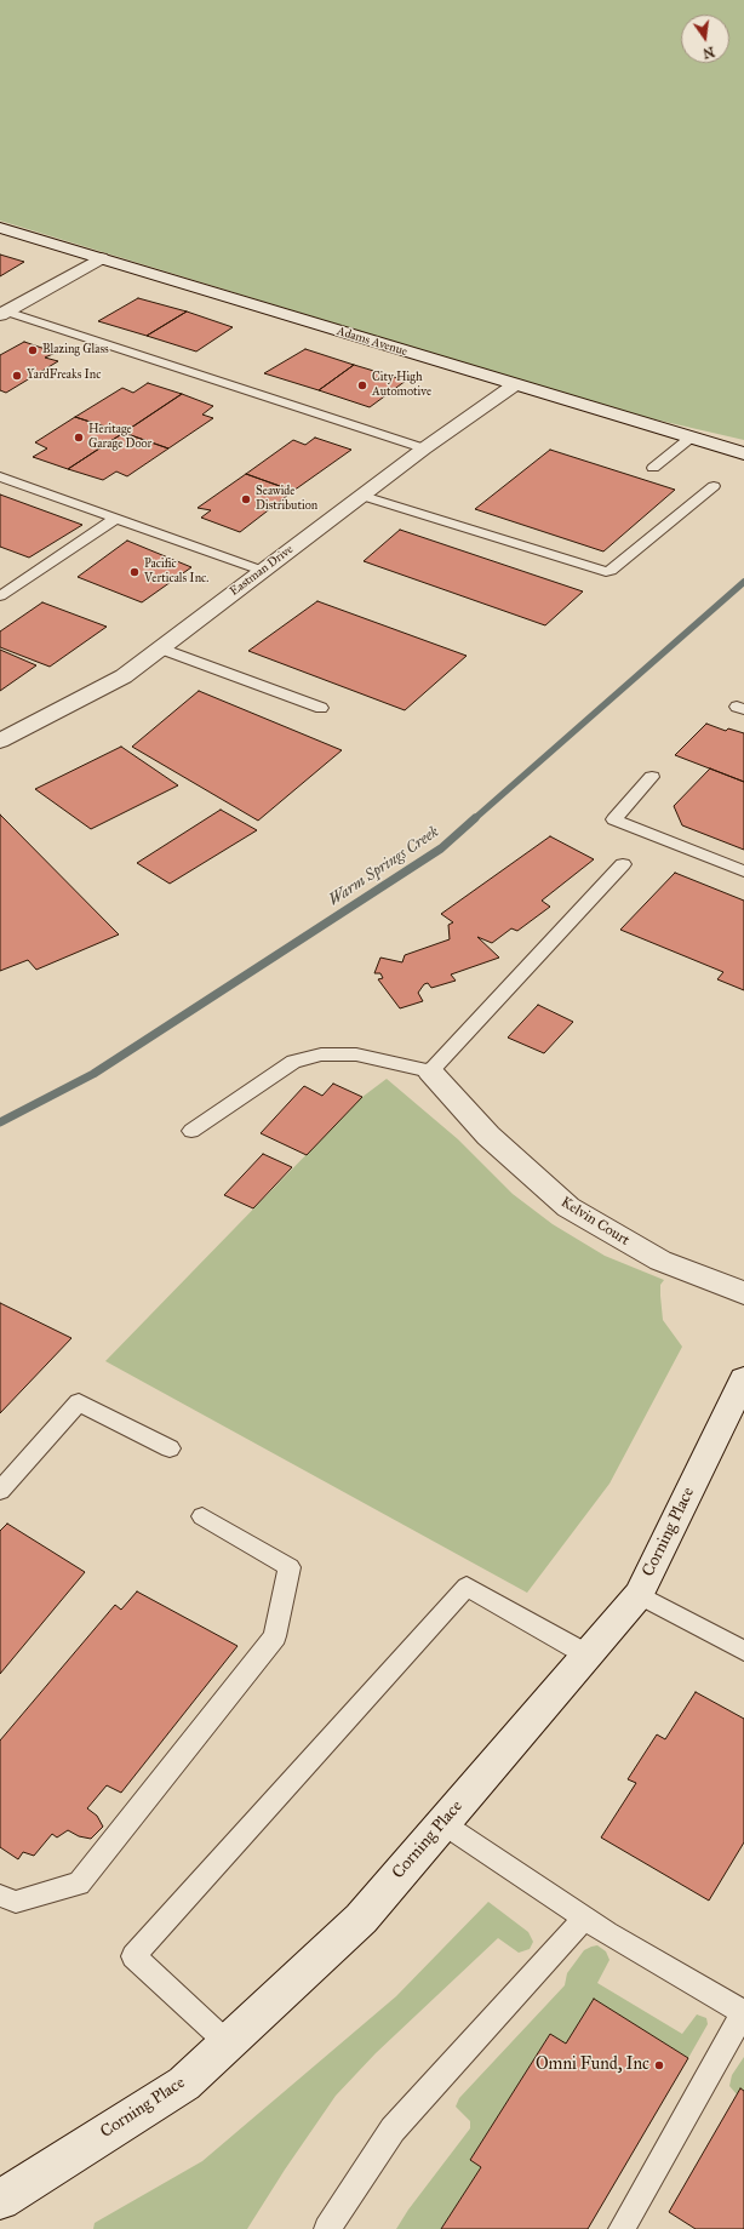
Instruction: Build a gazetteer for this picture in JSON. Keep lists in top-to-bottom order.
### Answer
{
  "streets": {
    "street": [
      "Adams Avenue",
      "Eastman Drive",
      "Kelvin Court",
      "Corning Place"
    ]
  },
  "crossings": [
    ["Adams Avenue", "Eastman Drive"]
  ],
  "water": ["Warm Springs Creek"],
  "places": [
    "Blazing Glass",
    "YardFreaks Inc",
    "City High Automotive",
    "Heritage Garage Door",
    "Seawide Distribution",
    "Pacific Verticals Inc.",
    "Omni Fund, Inc"
  ],
  "north": "bottom"
}
